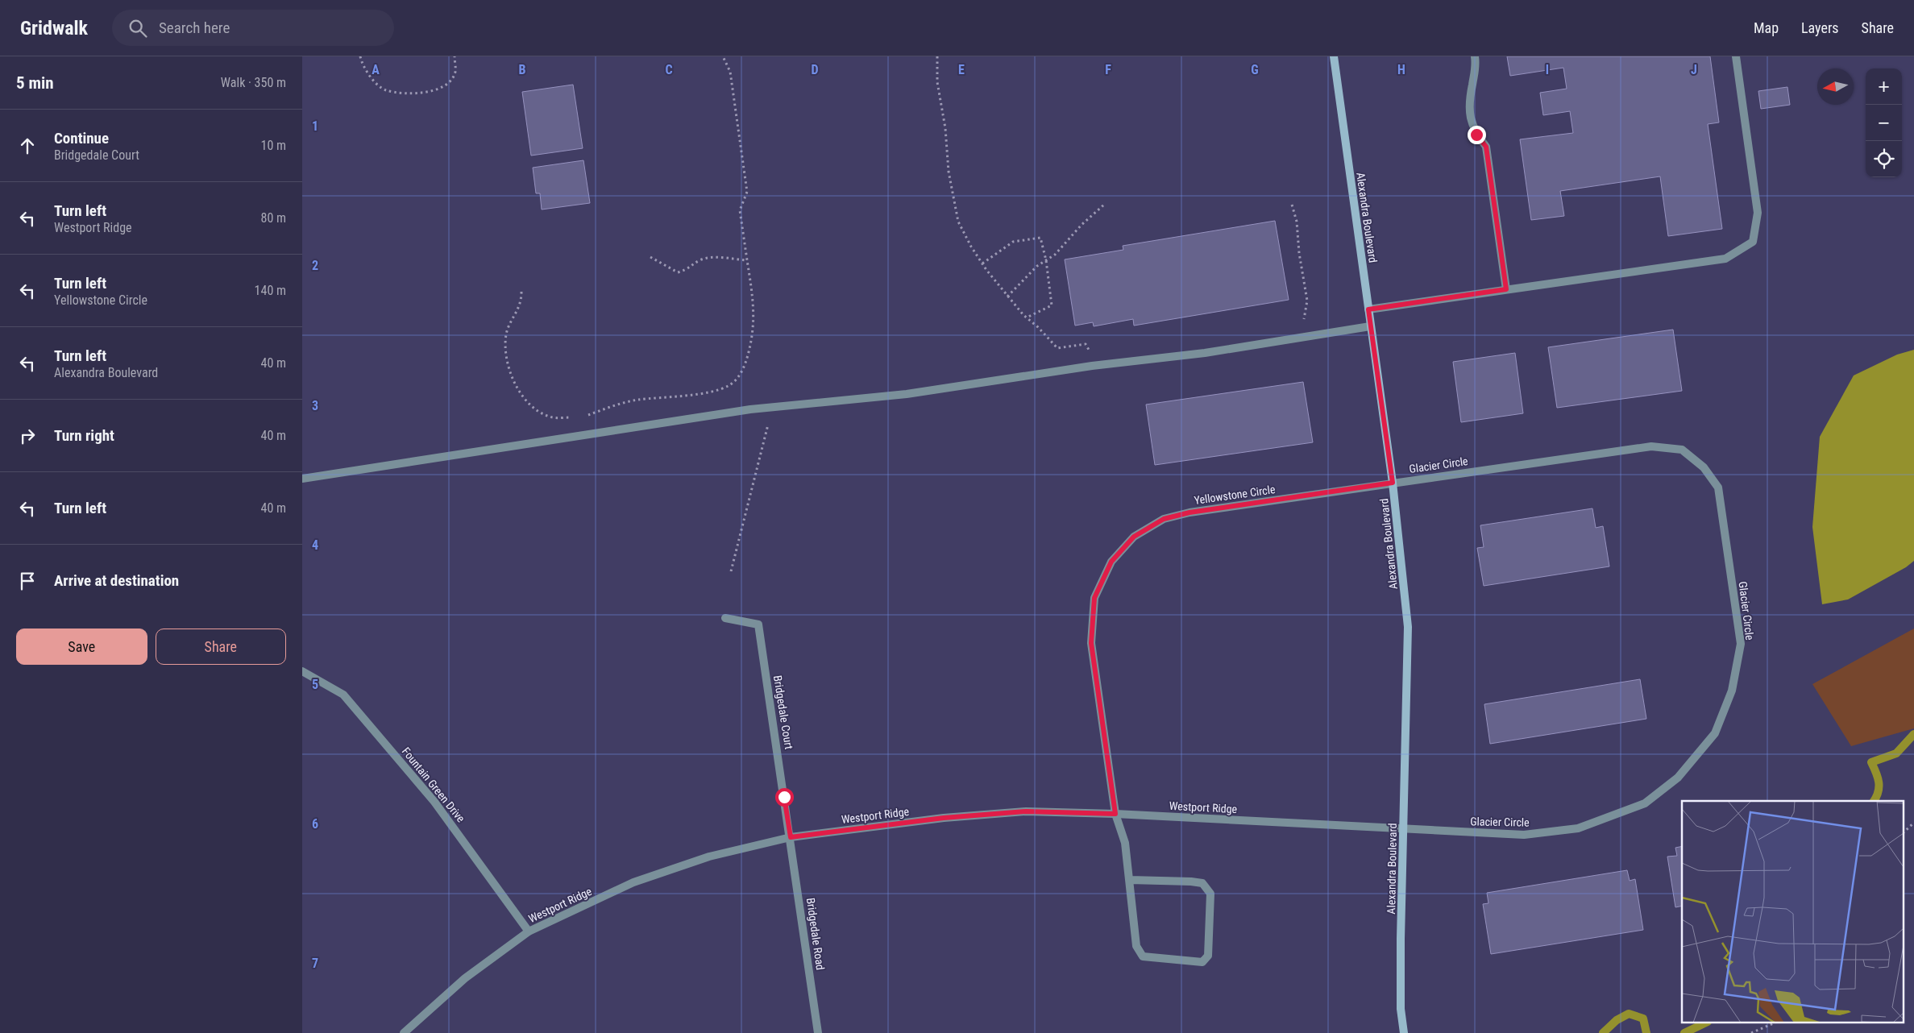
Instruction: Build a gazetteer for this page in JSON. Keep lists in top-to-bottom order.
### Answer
{
  "streets": {
    "street": [
      "Alexandra Boulevard",
      "Glacier Circle",
      "Yellowstone Circle",
      "Bridgedale Court",
      "Fountain Green Drive",
      "Westport Ridge",
      "Bridgedale Road"
    ]
  },
  "crossings": [
    ["Alexandra Boulevard", "Glacier Circle"],
    ["Alexandra Boulevard", "Yellowstone Circle"],
    ["Alexandra Boulevard", "Westport Ridge"],
    ["Glacier Circle", "Yellowstone Circle"],
    ["Glacier Circle", "Westport Ridge"],
    ["Yellowstone Circle", "Westport Ridge"],
    ["Bridgedale Court", "Westport Ridge"],
    ["Bridgedale Court", "Bridgedale Road"],
    ["Fountain Green Drive", "Westport Ridge"],
    ["Westport Ridge", "Bridgedale Road"]
  ],
  "north": "left",
  "page": {
    "header": "Gridwalk",
    "search": "Search here",
    "nav": ["Map", "Layers", "Share"],
    "heading": ["5 min", "Walk · 350 m"],
    "map_buttons": ["+", "−"],
    "list": [
      ["Continue", "Bridgedale Court", "10 m"],
      ["Turn left", "Westport Ridge", "80 m"],
      ["Turn left", "Yellowstone Circle", "140 m"],
      ["Turn left", "Alexandra Boulevard", "40 m"],
      ["Turn right", "40 m"],
      ["Turn left", "40 m"],
      "Arrive at destination"
    ],
    "buttons": ["Save", "Share"]
  },
  "grid": {
    "columns": [
      "A",
      "B",
      "C",
      "D",
      "E",
      "F",
      "G",
      "H",
      "I",
      "J"
    ],
    "rows": [
      "1",
      "2",
      "3",
      "4",
      "5",
      "6",
      "7"
    ]
  }
}
